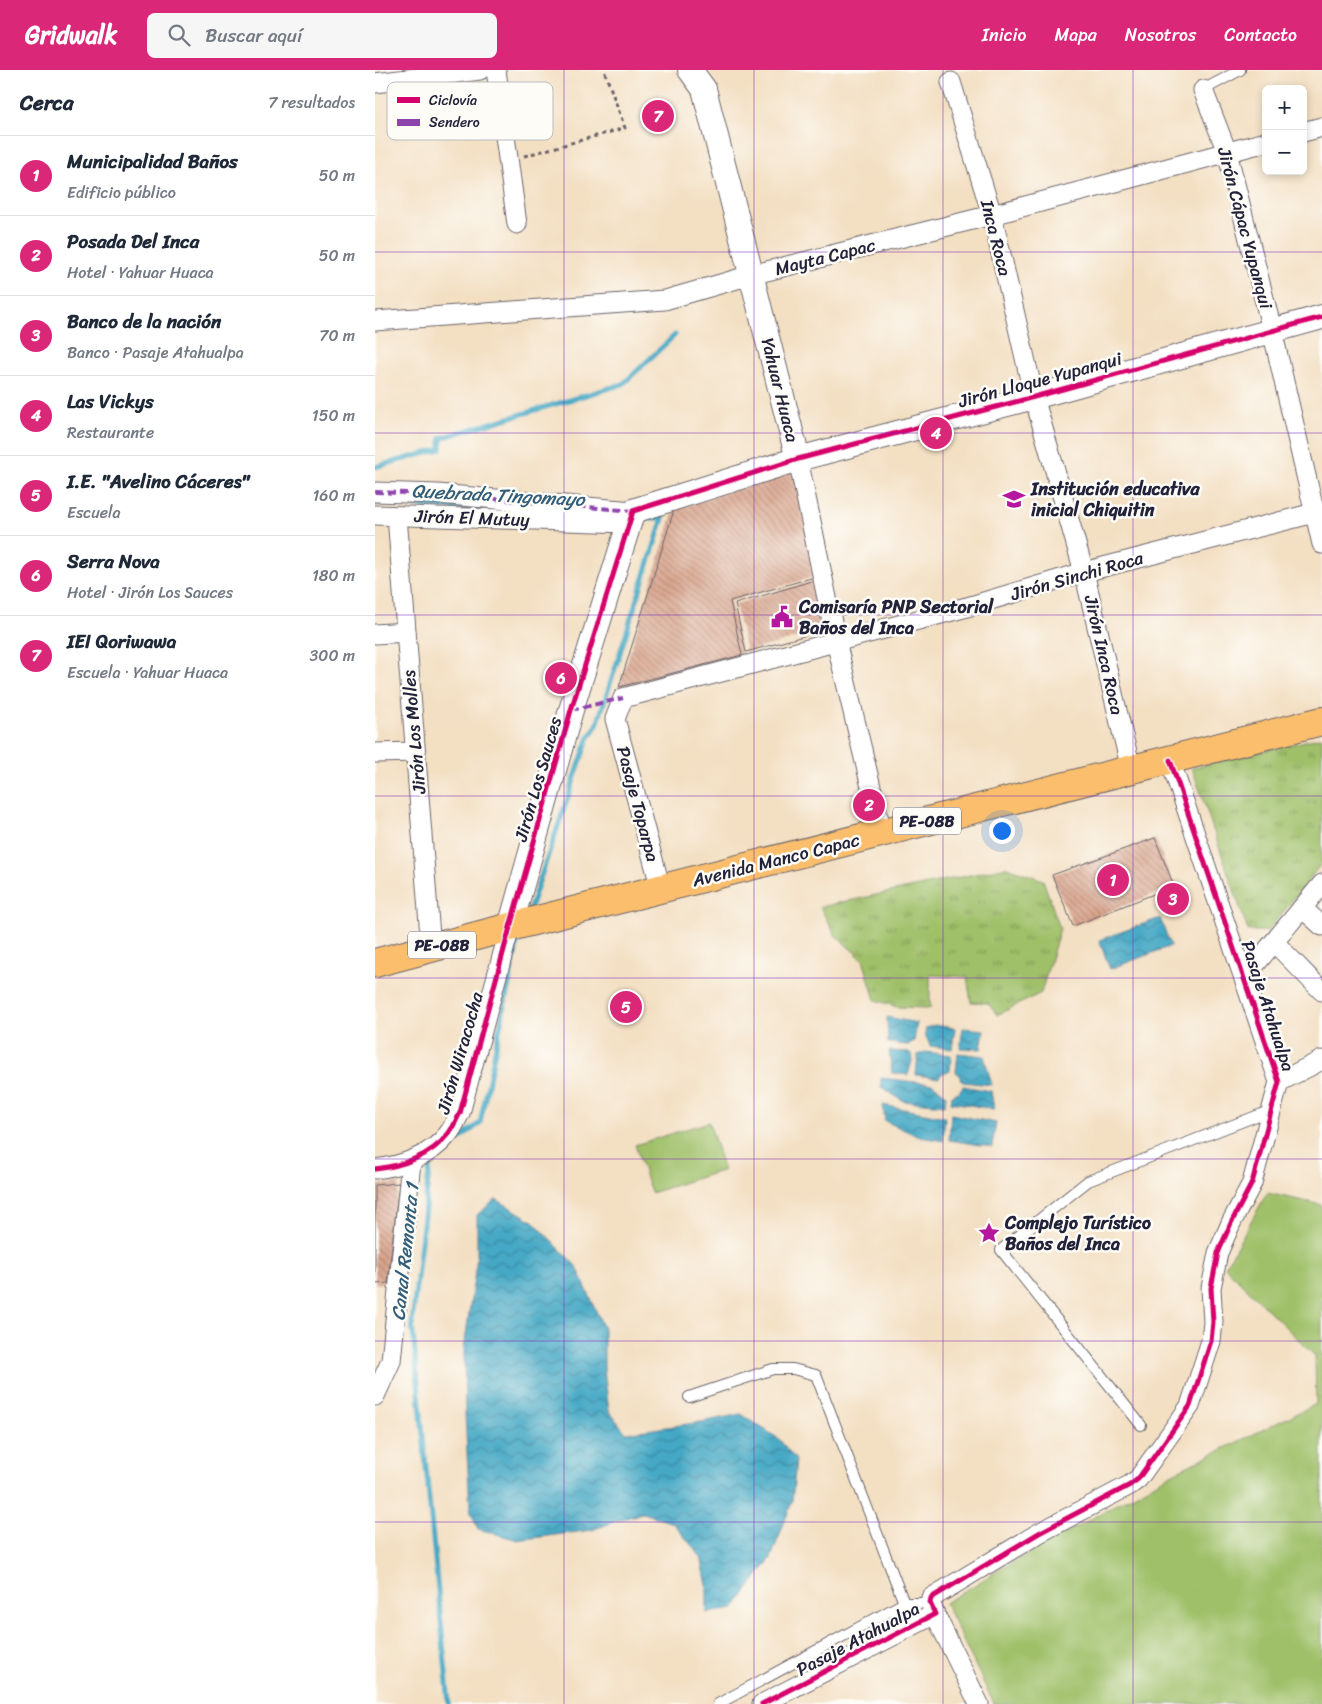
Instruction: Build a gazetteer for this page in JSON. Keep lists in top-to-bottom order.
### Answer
{
  "streets": {
    "main road": ["PE-08B", "Avenida Manco Capac"],
    "street": [
      "Jirón Cápac Yupanqui",
      "Inca Roca",
      "Mayta Capac",
      "Jirón Lloque Yupanqui",
      "Yahuar Huaca",
      "Jirón El Mutuy",
      "Jirón Sinchi Roca",
      "Jirón Inca Roca",
      "Jirón Los Molles",
      "Jirón Los Sauces",
      "Pasaje Toparpa",
      "Pasaje Atahualpa",
      "Jirón Wiracocha"
    ]
  },
  "crossings": [
    ["Jirón Cápac Yupanqui", "Mayta Capac"],
    ["Jirón Cápac Yupanqui", "Jirón Lloque Yupanqui"],
    ["Jirón Cápac Yupanqui", "Jirón Sinchi Roca"],
    ["Inca Roca", "Mayta Capac"],
    ["Inca Roca", "Jirón Lloque Yupanqui"],
    ["Inca Roca", "Jirón Inca Roca"],
    ["Mayta Capac", "Yahuar Huaca"],
    ["Jirón Lloque Yupanqui", "Yahuar Huaca"],
    ["Jirón Lloque Yupanqui", "Jirón El Mutuy"],
    ["Jirón Lloque Yupanqui", "Jirón Inca Roca"],
    ["Jirón Lloque Yupanqui", "Jirón Los Sauces"],
    ["Yahuar Huaca", "Jirón Sinchi Roca"],
    ["Yahuar Huaca", "Avenida Manco Capac"],
    ["Jirón El Mutuy", "Jirón Los Molles"],
    ["Jirón El Mutuy", "Jirón Los Sauces"],
    ["Jirón Sinchi Roca", "Jirón Inca Roca"],
    ["Jirón Sinchi Roca", "Pasaje Toparpa"],
    ["Jirón Inca Roca", "Avenida Manco Capac"],
    ["Jirón Los Molles", "Avenida Manco Capac"],
    ["Jirón Los Sauces", "Avenida Manco Capac"],
    ["Jirón Los Sauces", "Jirón Wiracocha"],
    ["Pasaje Toparpa", "Avenida Manco Capac"],
    ["Avenida Manco Capac", "Pasaje Atahualpa"],
    ["Avenida Manco Capac", "Jirón Wiracocha"]
  ],
  "water": ["Quebrada Tingomayo", "Canal Remonta 1"],
  "places": {
    "school or university": ["Institución educativa inicial Chiquitin"],
    "public building": ["Comisaría PNP Sectorial Baños del Inca"],
    "place": ["Complejo Turístico Baños del Inca"]
  },
  "legend": ["Ciclovía", "Sendero"],
  "page": {
    "header": "Gridwalk",
    "search": "Buscar aquí",
    "nav": [
      "Inicio",
      "Mapa",
      "Nosotros",
      "Contacto"
    ],
    "heading": ["Cerca", "7 resultados"],
    "map_buttons": ["+", "−"],
    "pins": [
      "7",
      "4",
      "6",
      "2",
      "1",
      "3",
      "5"
    ],
    "list": [
      {
        "mark": "1",
        "name": "Municipalidad Baños",
        "note": "Edificio público",
        "value": "50 m"
      },
      {
        "mark": "2",
        "name": "Posada Del Inca",
        "note": "Hotel · Yahuar Huaca",
        "value": "50 m"
      },
      {
        "mark": "3",
        "name": "Banco de la nación",
        "note": "Banco · Pasaje Atahualpa",
        "value": "70 m"
      },
      {
        "mark": "4",
        "name": "Las Vickys",
        "note": "Restaurante",
        "value": "150 m"
      },
      {
        "mark": "5",
        "name": "I.E. \"Avelino Cáceres\"",
        "note": "Escuela",
        "value": "160 m"
      },
      {
        "mark": "6",
        "name": "Serra Nova",
        "note": "Hotel · Jirón Los Sauces",
        "value": "180 m"
      },
      {
        "mark": "7",
        "name": "IEI Qoriwawa",
        "note": "Escuela · Yahuar Huaca",
        "value": "300 m"
      }
    ]
  }
}
